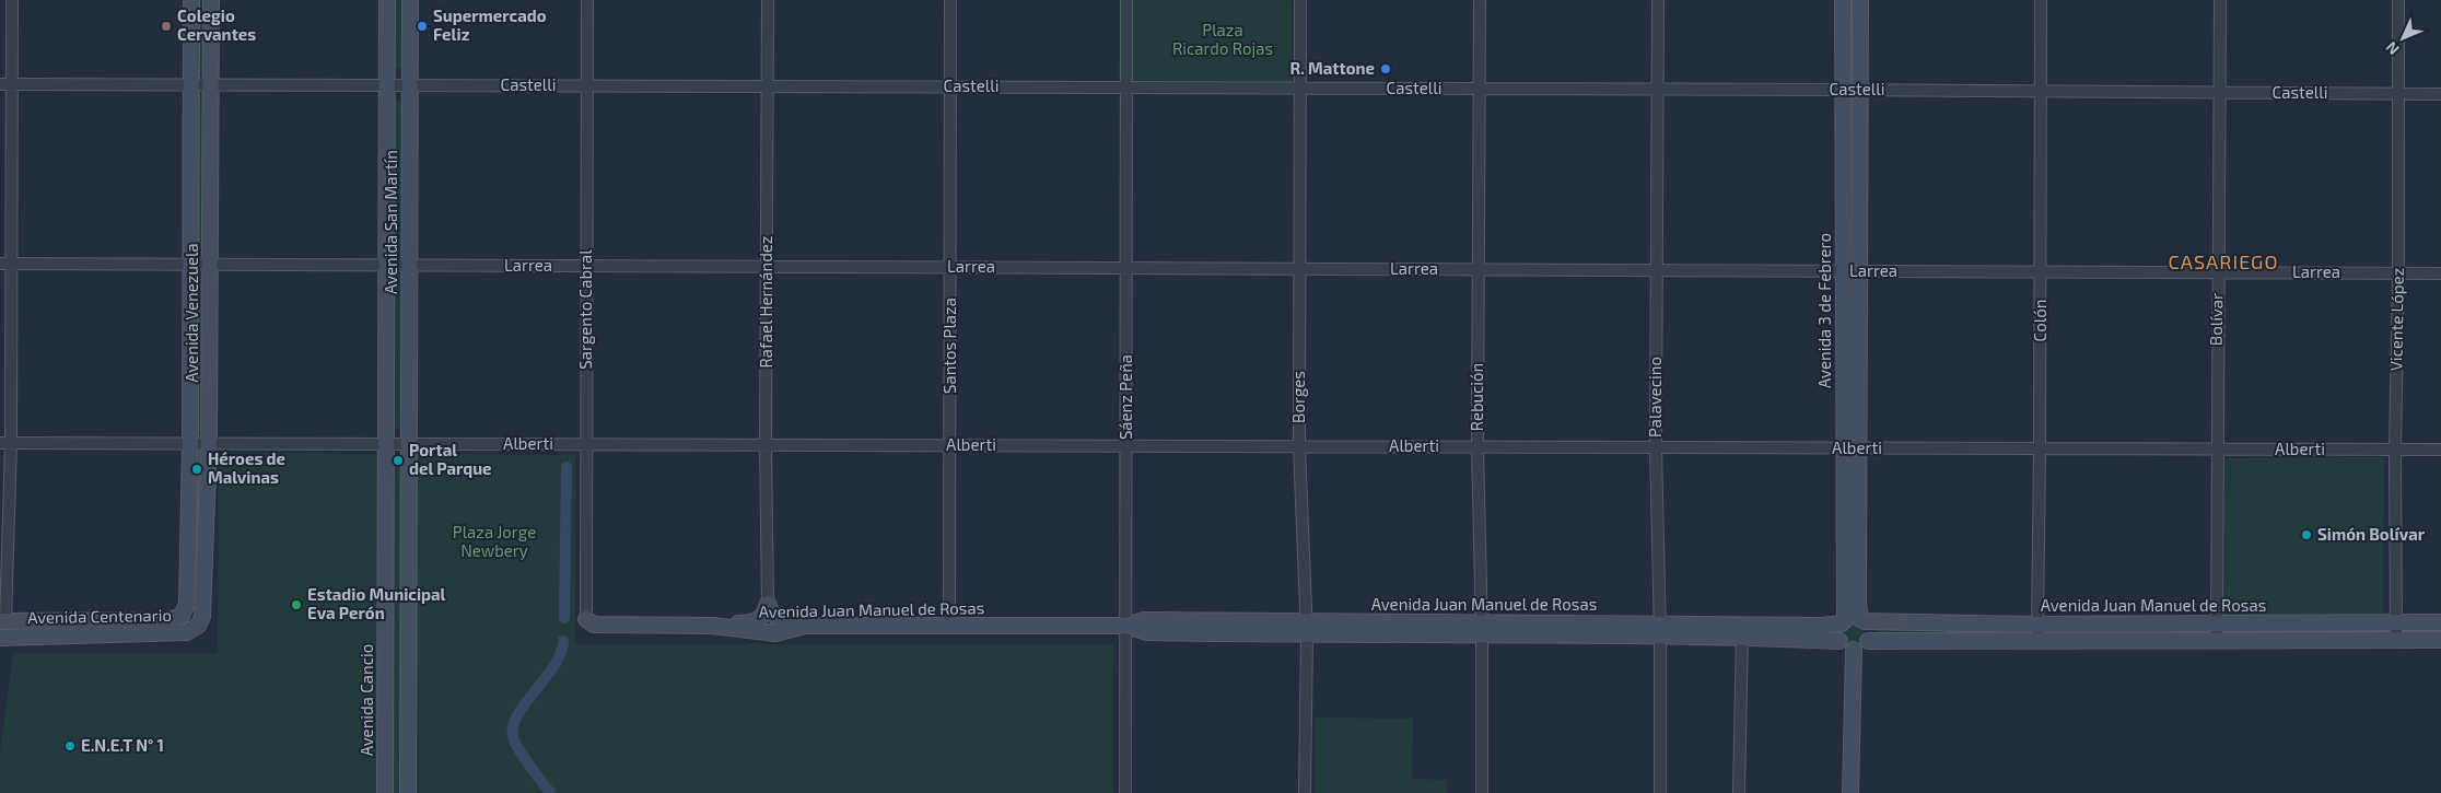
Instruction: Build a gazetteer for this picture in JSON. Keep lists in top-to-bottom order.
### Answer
{
  "streets": {
    "street": [
      "Castelli",
      "Avenida San Martín",
      "Larrea",
      "Rafael Hernández",
      "Sargento Cabral",
      "Avenida 3 de Febrero",
      "Avenida Venezuela",
      "Bolívar",
      "Vicente López",
      "Colón",
      "Santos Plaza",
      "Sáenz Peña",
      "Borges",
      "Rebución",
      "Palavecino",
      "Alberti",
      "Avenida Juan Manuel de Rosas",
      "Avenida Centenario",
      "Avenida Cancio"
    ]
  },
  "crossings": [
    ["Castelli", "Avenida San Martín"],
    ["Castelli", "Rafael Hernández"],
    ["Castelli", "Sargento Cabral"],
    ["Castelli", "Avenida 3 de Febrero"],
    ["Castelli", "Avenida Venezuela"],
    ["Castelli", "Bolívar"],
    ["Castelli", "Vicente López"],
    ["Castelli", "Colón"],
    ["Castelli", "Santos Plaza"],
    ["Castelli", "Sáenz Peña"],
    ["Castelli", "Borges"],
    ["Castelli", "Rebución"],
    ["Castelli", "Palavecino"],
    ["Avenida San Martín", "Larrea"],
    ["Avenida San Martín", "Alberti"],
    ["Avenida San Martín", "Avenida Cancio"],
    ["Larrea", "Rafael Hernández"],
    ["Larrea", "Sargento Cabral"],
    ["Larrea", "Avenida 3 de Febrero"],
    ["Larrea", "Avenida Venezuela"],
    ["Larrea", "Bolívar"],
    ["Larrea", "Vicente López"],
    ["Larrea", "Colón"],
    ["Larrea", "Santos Plaza"],
    ["Larrea", "Sáenz Peña"],
    ["Larrea", "Borges"],
    ["Larrea", "Rebución"],
    ["Larrea", "Palavecino"],
    ["Rafael Hernández", "Alberti"],
    ["Sargento Cabral", "Alberti"],
    ["Sargento Cabral", "Avenida Juan Manuel de Rosas"],
    ["Avenida 3 de Febrero", "Alberti"],
    ["Avenida 3 de Febrero", "Avenida Juan Manuel de Rosas"],
    ["Avenida Venezuela", "Alberti"],
    ["Avenida Venezuela", "Avenida Centenario"],
    ["Bolívar", "Alberti"],
    ["Bolívar", "Avenida Juan Manuel de Rosas"],
    ["Vicente López", "Alberti"],
    ["Vicente López", "Avenida Juan Manuel de Rosas"],
    ["Colón", "Alberti"],
    ["Colón", "Avenida Juan Manuel de Rosas"],
    ["Santos Plaza", "Alberti"],
    ["Santos Plaza", "Avenida Juan Manuel de Rosas"],
    ["Sáenz Peña", "Alberti"],
    ["Sáenz Peña", "Avenida Juan Manuel de Rosas"],
    ["Borges", "Alberti"],
    ["Borges", "Avenida Juan Manuel de Rosas"],
    ["Rebución", "Alberti"],
    ["Rebución", "Avenida Juan Manuel de Rosas"],
    ["Palavecino", "Alberti"],
    ["Palavecino", "Avenida Juan Manuel de Rosas"],
    ["Alberti", "Avenida Cancio"]
  ],
  "districts": ["CASARIEGO"],
  "parks": ["Plaza Ricardo Rojas", "Plaza Jorge Newbery"],
  "places": [
    "Colegio Cervantes",
    "Supermercado Feliz",
    "R. Mattone",
    "Portal del Parque",
    "Héroes de Malvinas",
    "Simón Bolívar",
    "Estadio Municipal Eva Perón",
    "E.N.E.T N° 1"
  ],
  "north": "bottom left"
}
